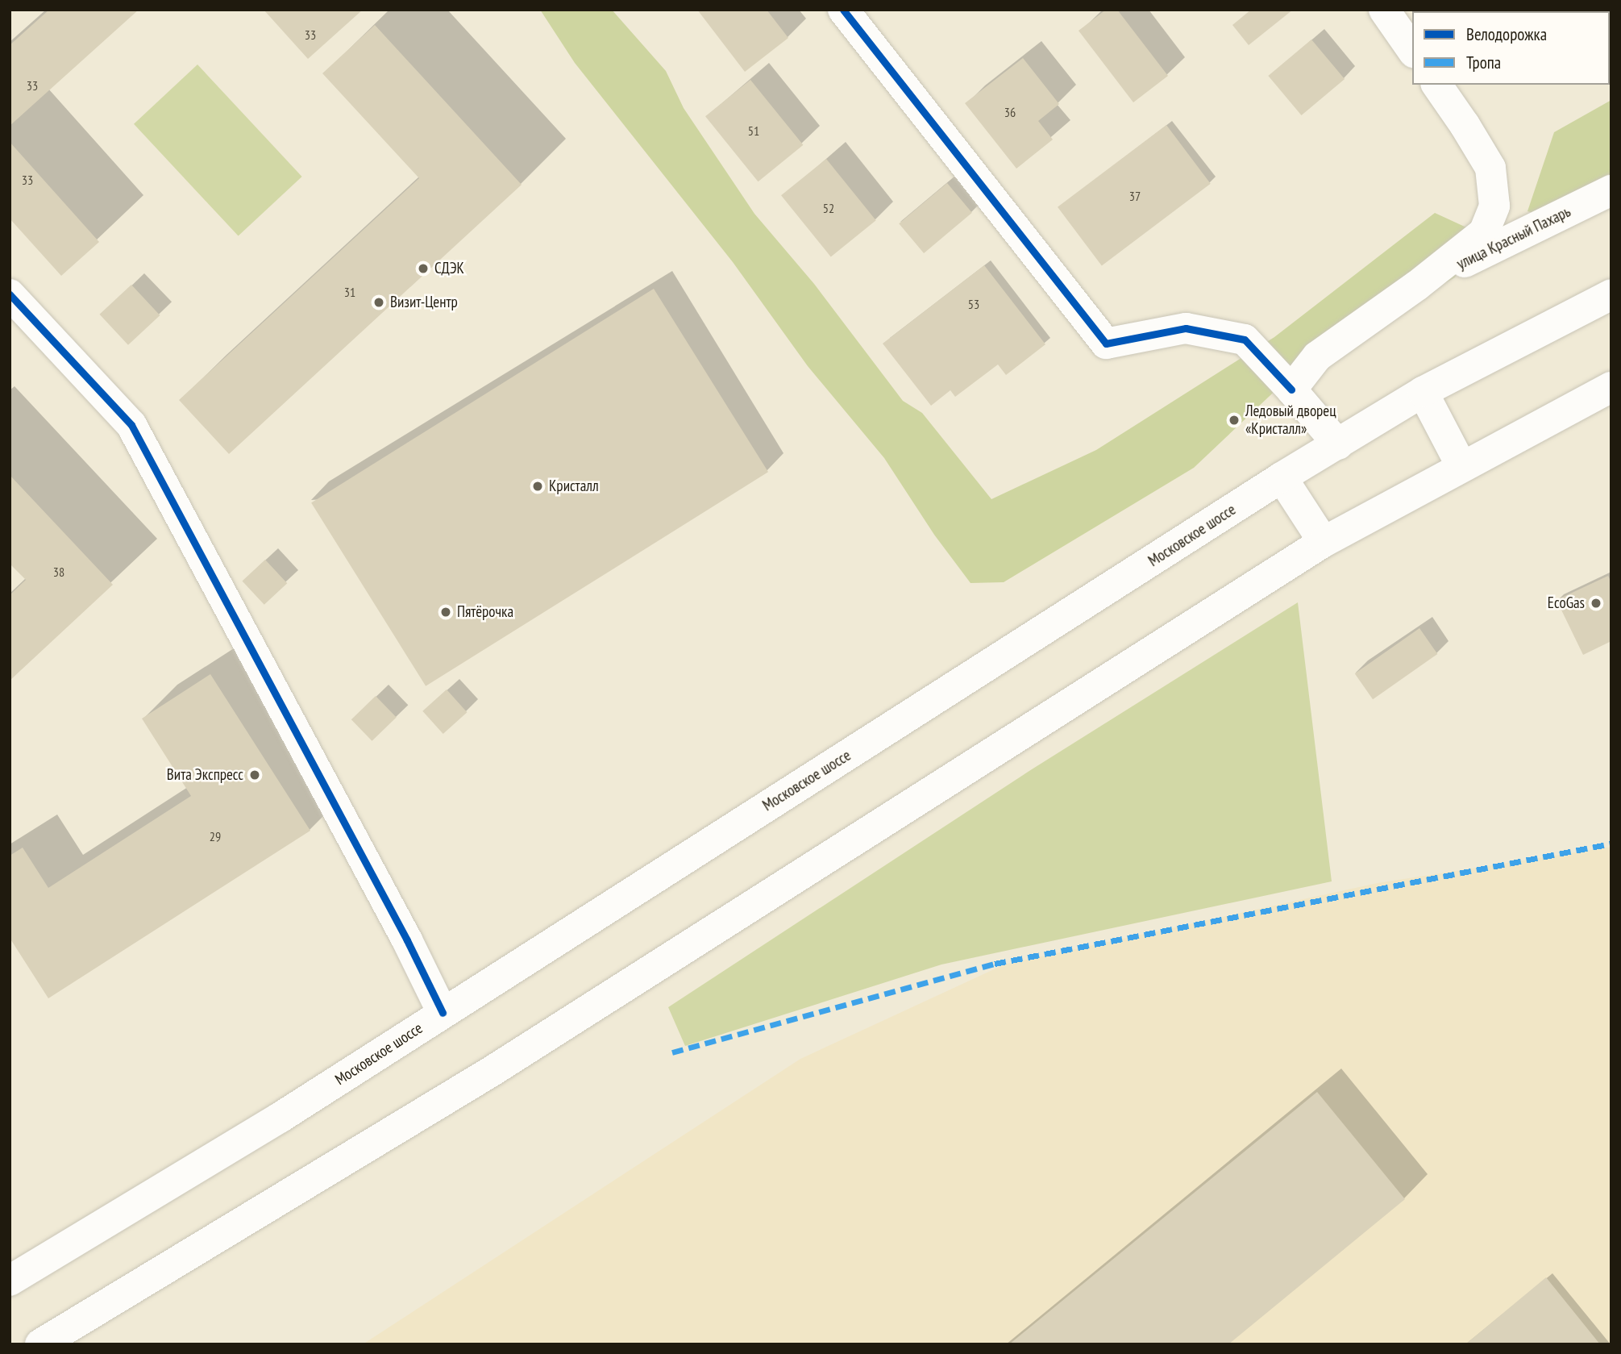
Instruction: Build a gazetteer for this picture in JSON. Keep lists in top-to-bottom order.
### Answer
{
  "streets": {
    "main road": ["улица Красный Пахарь", "Московское шоссе"]
  },
  "places": [
    "СДЭК",
    "Визит-Центр",
    "Ледовый дворец «Кристалл»",
    "Кристалл",
    "EcoGas",
    "Пятёрочка",
    "Вита Экспресс"
  ],
  "house_numbers": [
    "33",
    "33",
    "36",
    "51",
    "33",
    "37",
    "52",
    "31",
    "53",
    "38",
    "29"
  ],
  "legend": ["Велодорожка", "Тропа"]
}
